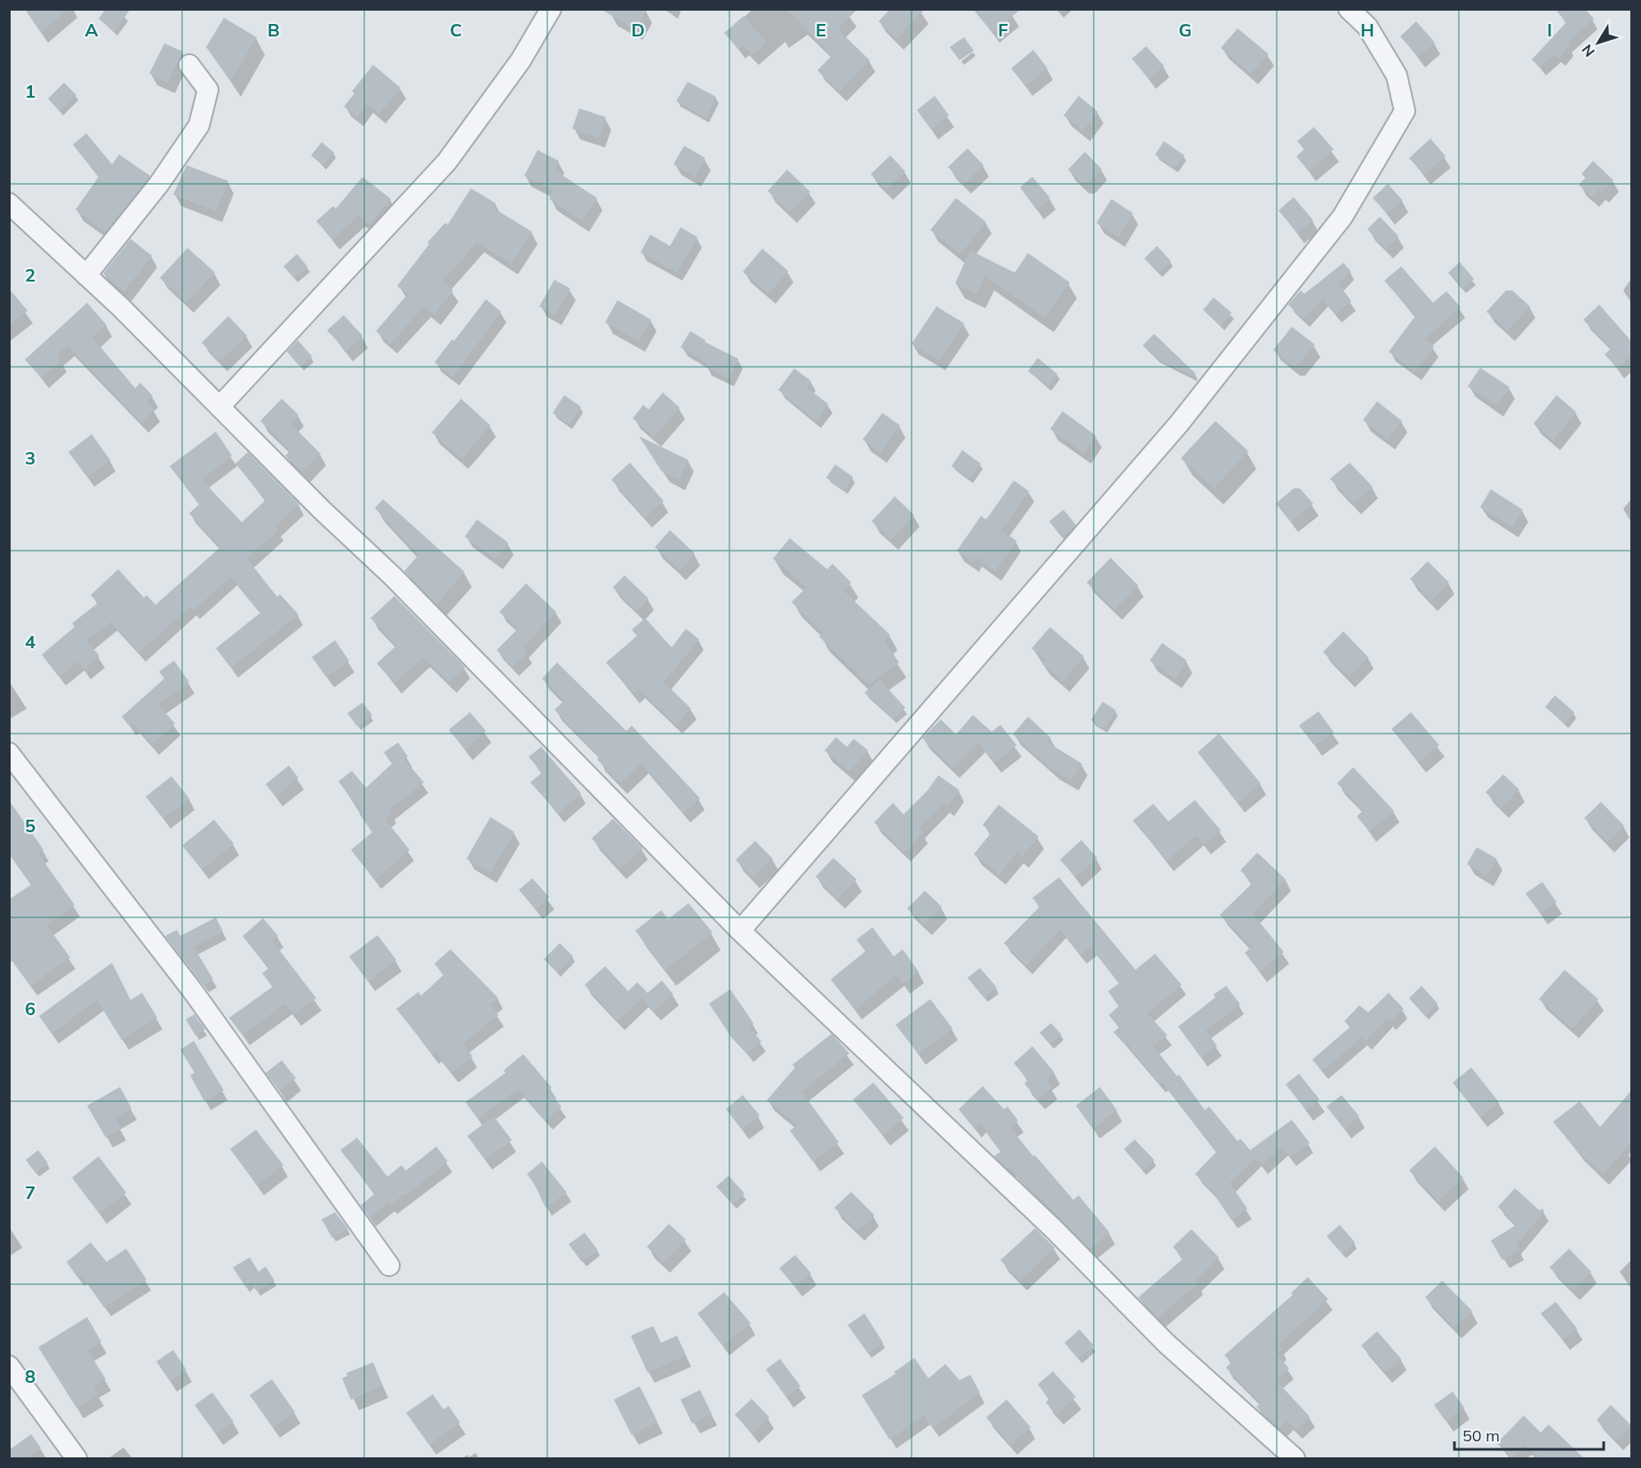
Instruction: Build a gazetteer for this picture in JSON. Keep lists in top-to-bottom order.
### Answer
{
  "scale_bar": "50 m",
  "north": "bottom left",
  "grid": {
    "columns": [
      "A",
      "B",
      "C",
      "D",
      "E",
      "F",
      "G",
      "H",
      "I"
    ],
    "rows": [
      "1",
      "2",
      "3",
      "4",
      "5",
      "6",
      "7",
      "8"
    ]
  }
}
